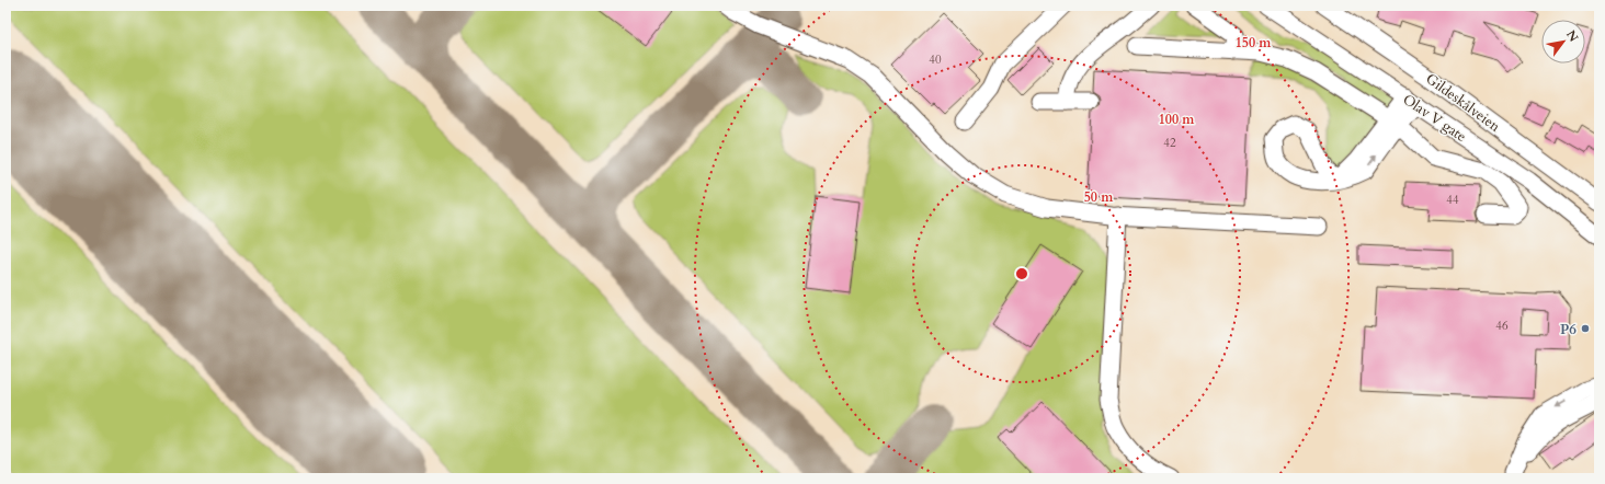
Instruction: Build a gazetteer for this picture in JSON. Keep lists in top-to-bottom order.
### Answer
{
  "streets": {
    "street": ["Gildeskålveien", "Olav V gate"]
  },
  "places": ["P6"],
  "house_numbers": [
    "40",
    "42",
    "44",
    "46"
  ],
  "north": "top right",
  "rings": ["150 m", "100 m", "50 m"]
}
